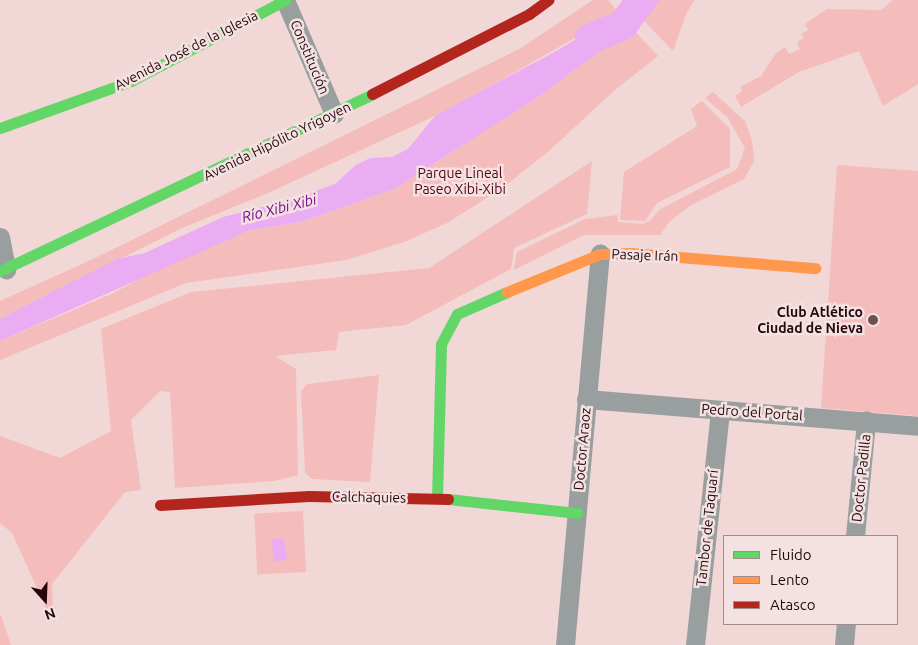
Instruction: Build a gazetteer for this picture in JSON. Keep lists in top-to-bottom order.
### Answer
{
  "streets": {
    "street": [
      "Avenida José de la Iglesia",
      "Constitución",
      "Avenida Hipólito Yrigoyen",
      "Pasaje Irán",
      "Pedro del Portal",
      "Doctor Araoz",
      "Doctor Padilla",
      "Calchaquies",
      "Tambor de Taquarí"
    ]
  },
  "crossings": [
    ["Avenida José de la Iglesia", "Constitución"],
    ["Constitución", "Avenida Hipólito Yrigoyen"],
    ["Pasaje Irán", "Doctor Araoz"],
    ["Pasaje Irán", "Calchaquies"],
    ["Pedro del Portal", "Doctor Araoz"],
    ["Pedro del Portal", "Doctor Padilla"],
    ["Pedro del Portal", "Tambor de Taquarí"],
    ["Doctor Araoz", "Calchaquies"]
  ],
  "water": ["Río Xibi Xibi"],
  "parks": ["Parque Lineal Paseo Xibi-Xibi"],
  "places": ["Club Atlético Ciudad de Nieva"],
  "legend": ["Fluido", "Lento", "Atasco"],
  "north": "bottom"
}
